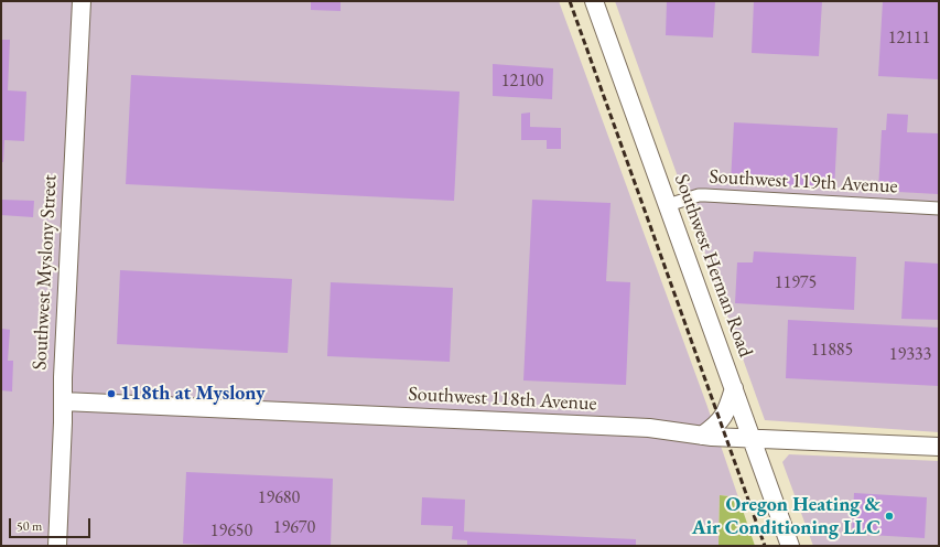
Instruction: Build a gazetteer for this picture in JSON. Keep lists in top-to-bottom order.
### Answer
{
  "streets": {
    "street": [
      "Southwest 119th Avenue",
      "Southwest Herman Road",
      "Southwest Myslony Street",
      "Southwest 118th Avenue"
    ]
  },
  "crossings": [
    ["Southwest 119th Avenue", "Southwest Herman Road"],
    ["Southwest Herman Road", "Southwest 118th Avenue"],
    ["Southwest Myslony Street", "Southwest 118th Avenue"]
  ],
  "places": ["118th at Myslony", "Oregon Heating & Air Conditioning LLC"],
  "house_numbers": [
    "12111",
    "12100",
    "11975",
    "11885",
    "19333",
    "19680",
    "19670",
    "19650"
  ],
  "scale_bar": "50 m"
}
